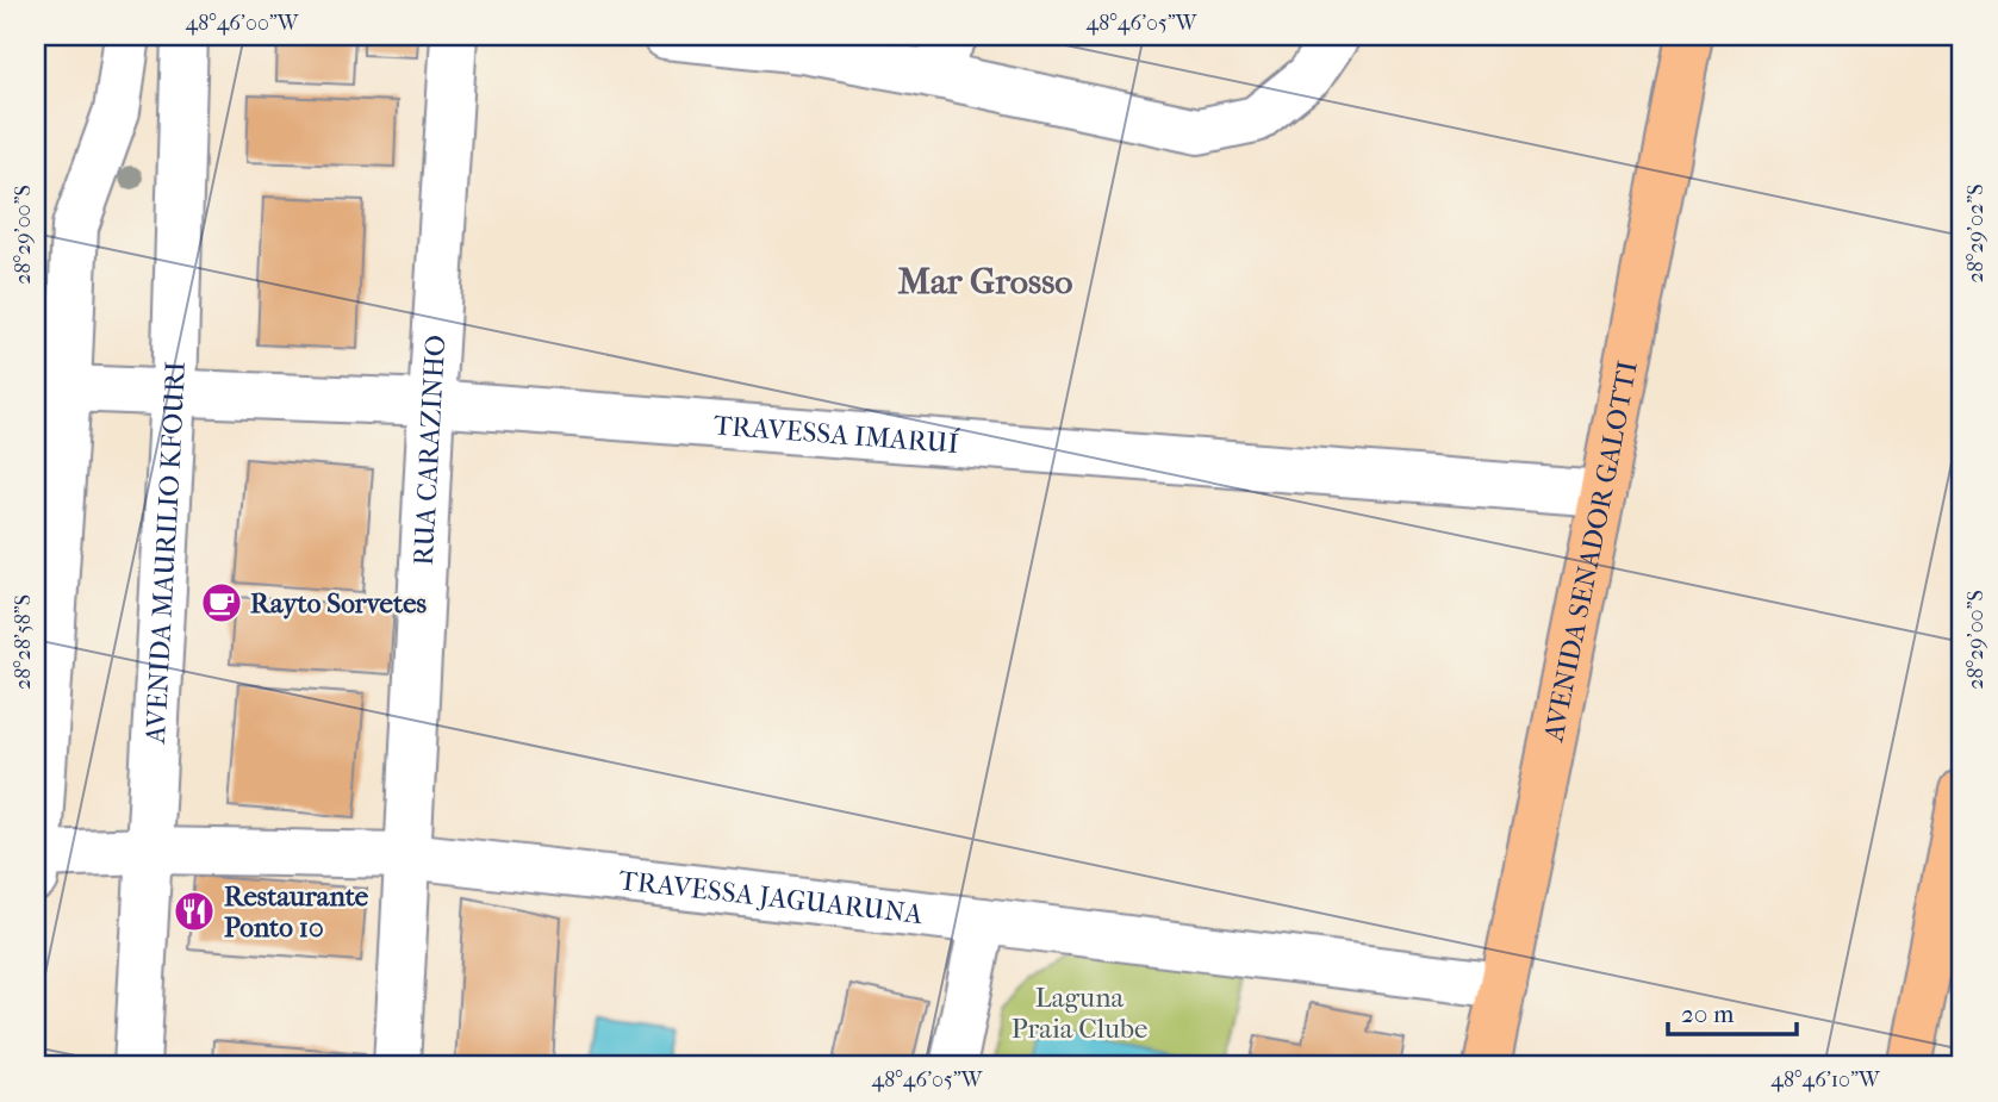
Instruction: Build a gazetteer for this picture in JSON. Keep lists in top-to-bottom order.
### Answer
{
  "streets": {
    "main road": ["AVENIDA SENADOR GALOTTI"],
    "street": [
      "TRAVESSA IMARUÍ",
      "RUA CARAZINHO",
      "AVENIDA MAURILIO KFOURI",
      "TRAVESSA JAGUARUNA"
    ]
  },
  "crossings": [
    ["TRAVESSA IMARUÍ", "RUA CARAZINHO"],
    ["TRAVESSA IMARUÍ", "AVENIDA MAURILIO KFOURI"],
    ["TRAVESSA IMARUÍ", "AVENIDA SENADOR GALOTTI"],
    ["RUA CARAZINHO", "TRAVESSA JAGUARUNA"],
    ["AVENIDA MAURILIO KFOURI", "TRAVESSA JAGUARUNA"],
    ["AVENIDA SENADOR GALOTTI", "TRAVESSA JAGUARUNA"]
  ],
  "districts": ["Mar Grosso"],
  "parks": ["Laguna Praia Clube"],
  "places": {
    "cafe": ["Rayto Sorvetes"],
    "restaurant": ["Restaurante Ponto 10"]
  },
  "scale_bar": "20 m",
  "coordinates": [
    "48°46'00\"W",
    "48°46'05\"W",
    "28°29'02\"S",
    "28°29'00\"S",
    "28°28'58\"S",
    "48°46'10\"W"
  ]
}
